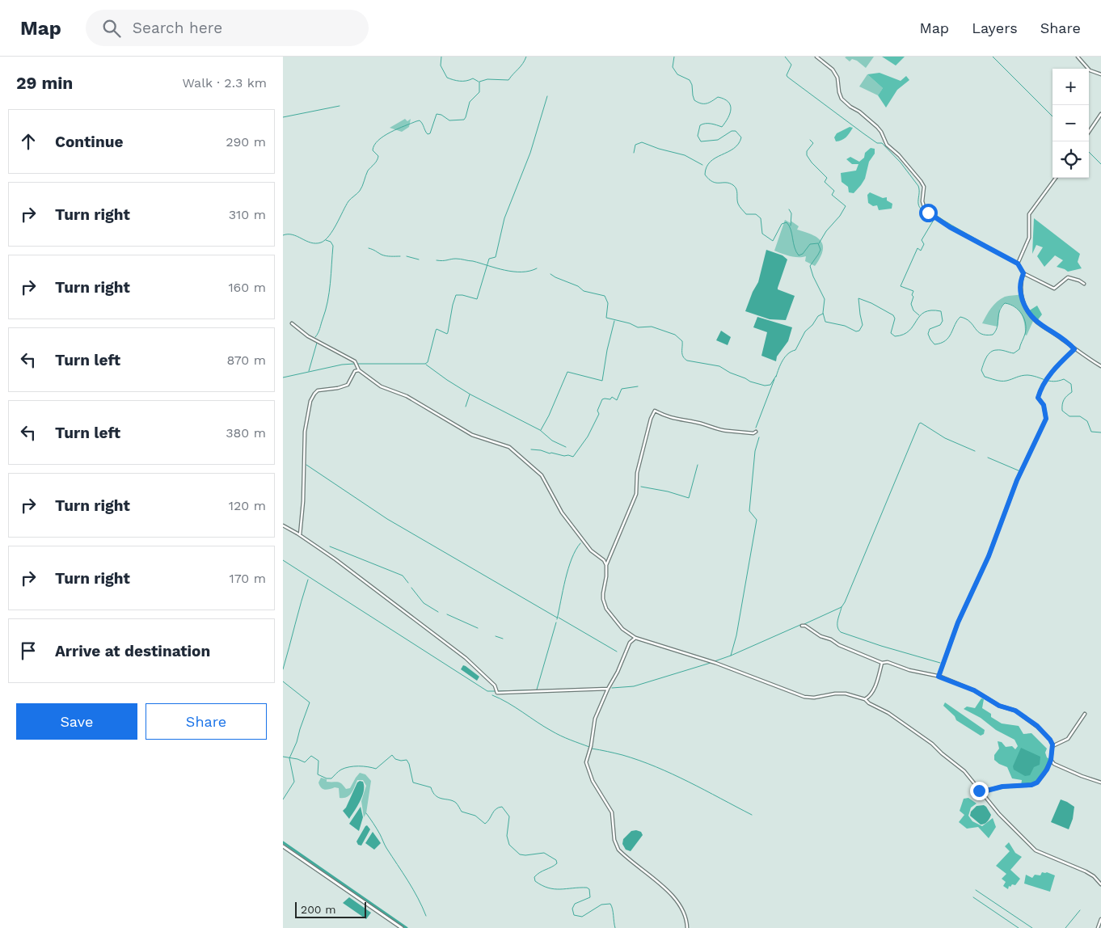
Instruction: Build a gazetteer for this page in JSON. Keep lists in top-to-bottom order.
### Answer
{
  "scale_bar": "200 m",
  "page": {
    "header": "Map",
    "search": "Search here",
    "nav": ["Map", "Layers", "Share"],
    "heading": ["29 min", "Walk · 2.3 km"],
    "map_buttons": ["+", "−"],
    "list": [
      ["Continue", "290 m"],
      ["Turn right", "310 m"],
      ["Turn right", "160 m"],
      ["Turn left", "870 m"],
      ["Turn left", "380 m"],
      ["Turn right", "120 m"],
      ["Turn right", "170 m"],
      "Arrive at destination"
    ],
    "buttons": ["Save", "Share"],
    "scale": "200 m"
  }
}
